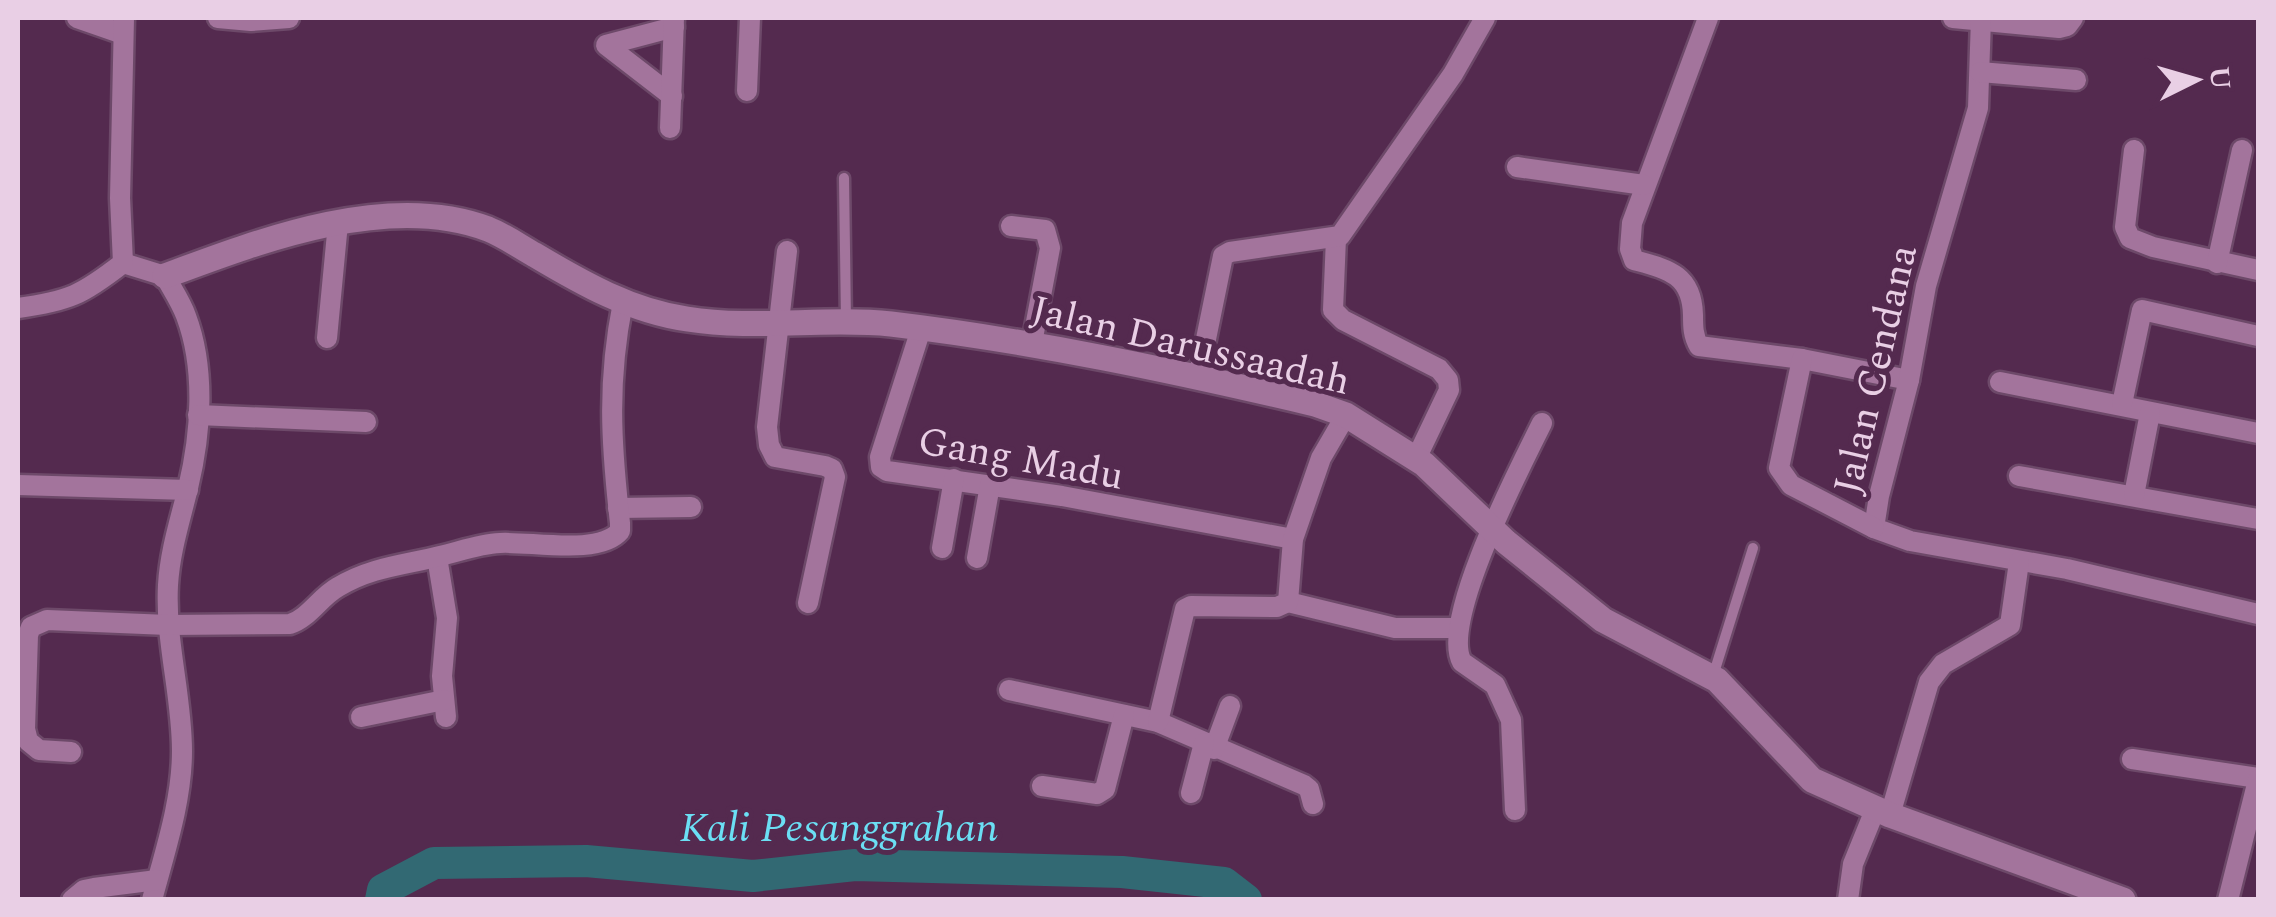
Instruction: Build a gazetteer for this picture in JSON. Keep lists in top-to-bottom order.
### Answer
{
  "streets": {
    "street": ["Jalan Darussaadah", "Jalan Cendana", "Gang Madu"]
  },
  "crossings": [
    ["Jalan Darussaadah", "Gang Madu"]
  ],
  "water": ["Kali Pesanggrahan"],
  "north": "right"
}
